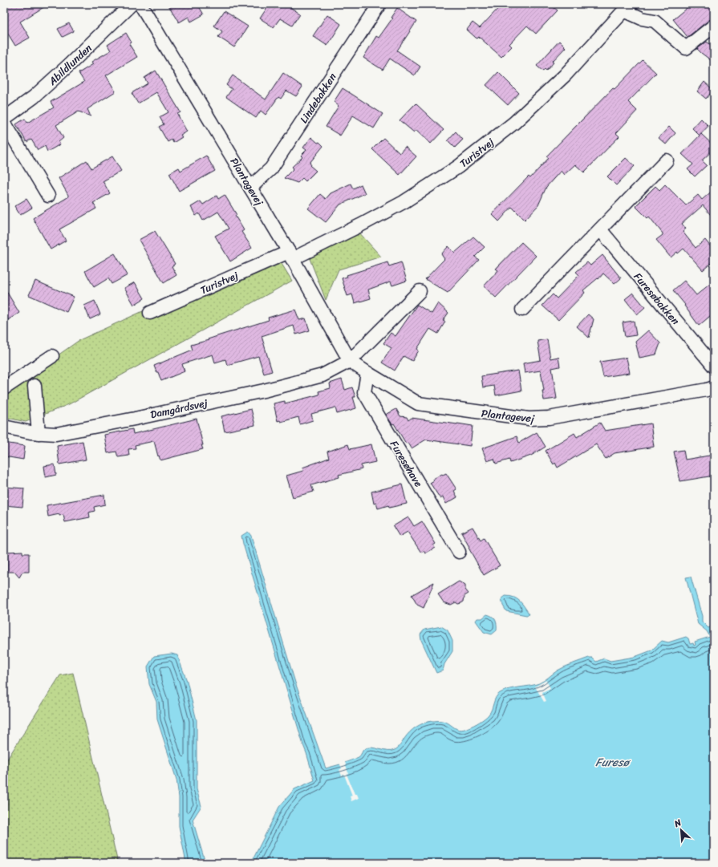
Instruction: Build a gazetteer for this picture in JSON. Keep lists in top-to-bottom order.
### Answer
{
  "streets": {
    "street": [
      "Abildlunden",
      "Lindebakken",
      "Turistvej",
      "Plantagevej",
      "Furesøbakken",
      "Damgårdsvej",
      "Furesøhave"
    ]
  },
  "crossings": [
    ["Lindebakken", "Plantagevej"],
    ["Turistvej", "Plantagevej"],
    ["Plantagevej", "Damgårdsvej"],
    ["Plantagevej", "Furesøhave"]
  ],
  "water": ["Furesø"],
  "north": "top left"
}
